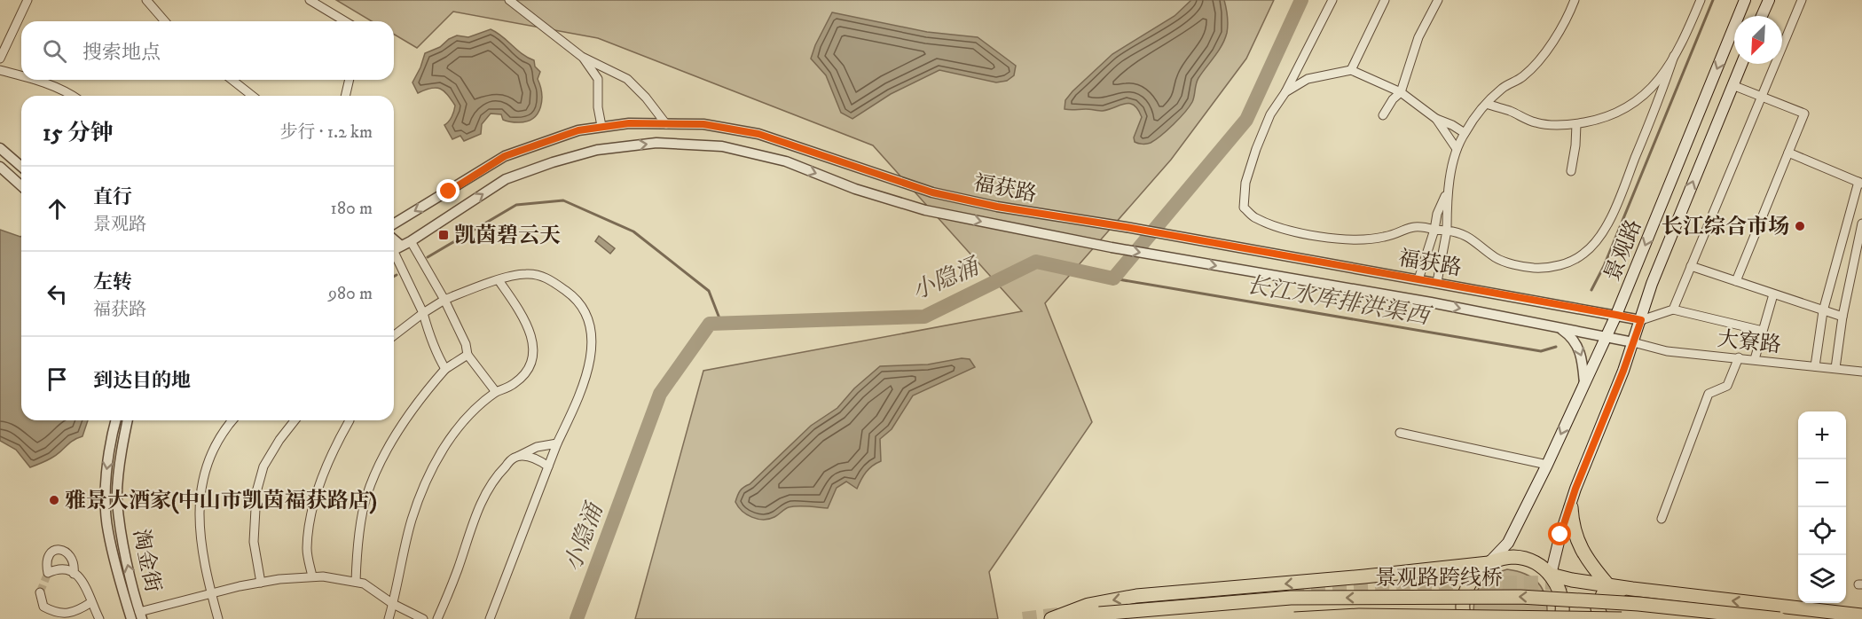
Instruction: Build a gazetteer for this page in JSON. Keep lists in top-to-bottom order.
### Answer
{
  "streets": {
    "highway": ["景观路跨线桥"],
    "main road": ["景观路"],
    "street": ["福获路", "大寮路", "淘金街"]
  },
  "crossings": [
    ["福获路", "景观路"],
    ["福获路", "大寮路"],
    ["景观路", "大寮路"]
  ],
  "water": ["小隐涌", "长江水库排洪渠西"],
  "places": {
    "other": ["长江综合市场", "雅景大酒家(中山市凯茵福获路店)"],
    "transit": ["凯茵碧云天"]
  },
  "north": "bottom left",
  "page": {
    "search": "搜索地点",
    "heading": ["15 分钟", "步行 · 1.2 km"],
    "list": [
      ["直行", "景观路", "180 m"],
      ["左转", "福获路", "980 m"],
      "到达目的地"
    ],
    "map_buttons": ["+", "−"]
  }
}
